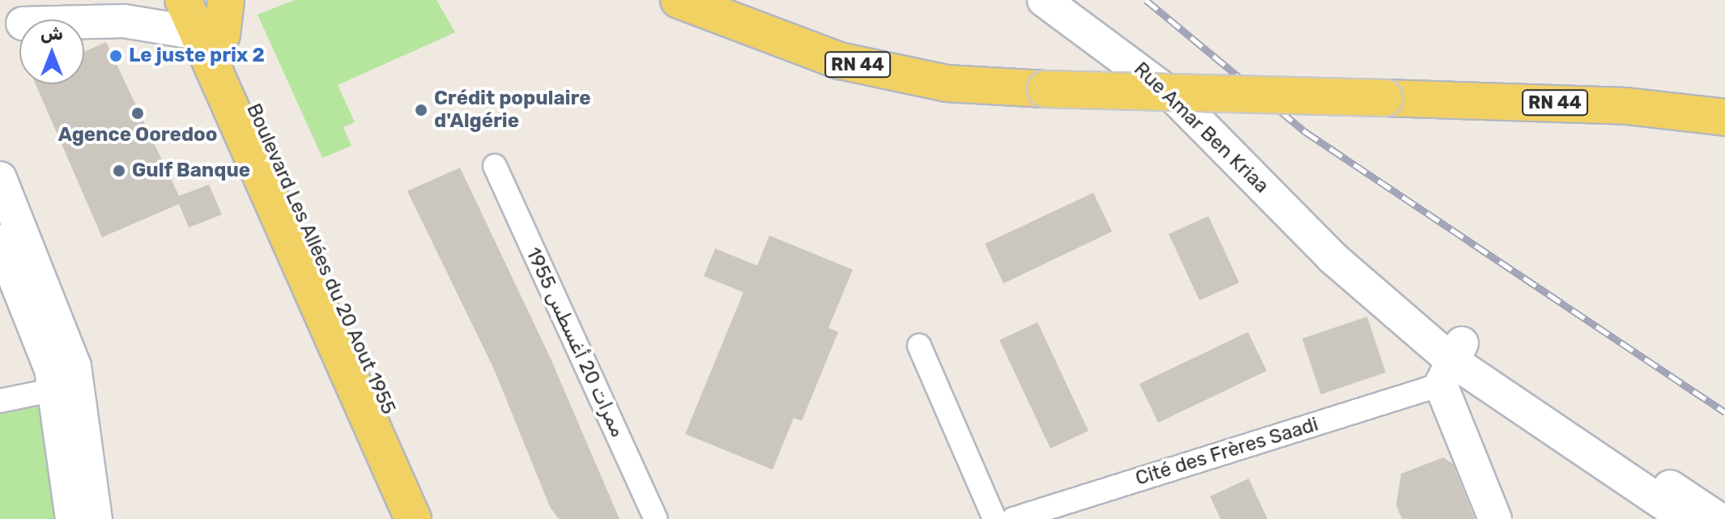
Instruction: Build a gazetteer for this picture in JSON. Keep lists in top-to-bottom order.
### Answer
{
  "streets": {
    "main road": ["RN 44", "Rue Amar Ben Kriaa", "Boulevard Les Allées du 20 Aout 1955"],
    "street": ["ممرات 20 أغسطس 1955", "Cité des Frères Saadi"]
  },
  "crossings": [
    ["Rue Amar Ben Kriaa", "Cité des Frères Saadi"]
  ],
  "places": [
    "Le juste prix 2",
    "Crédit populaire d'Algérie",
    "Agence Ooredoo",
    "Gulf Banque"
  ],
  "north": "top"
}
